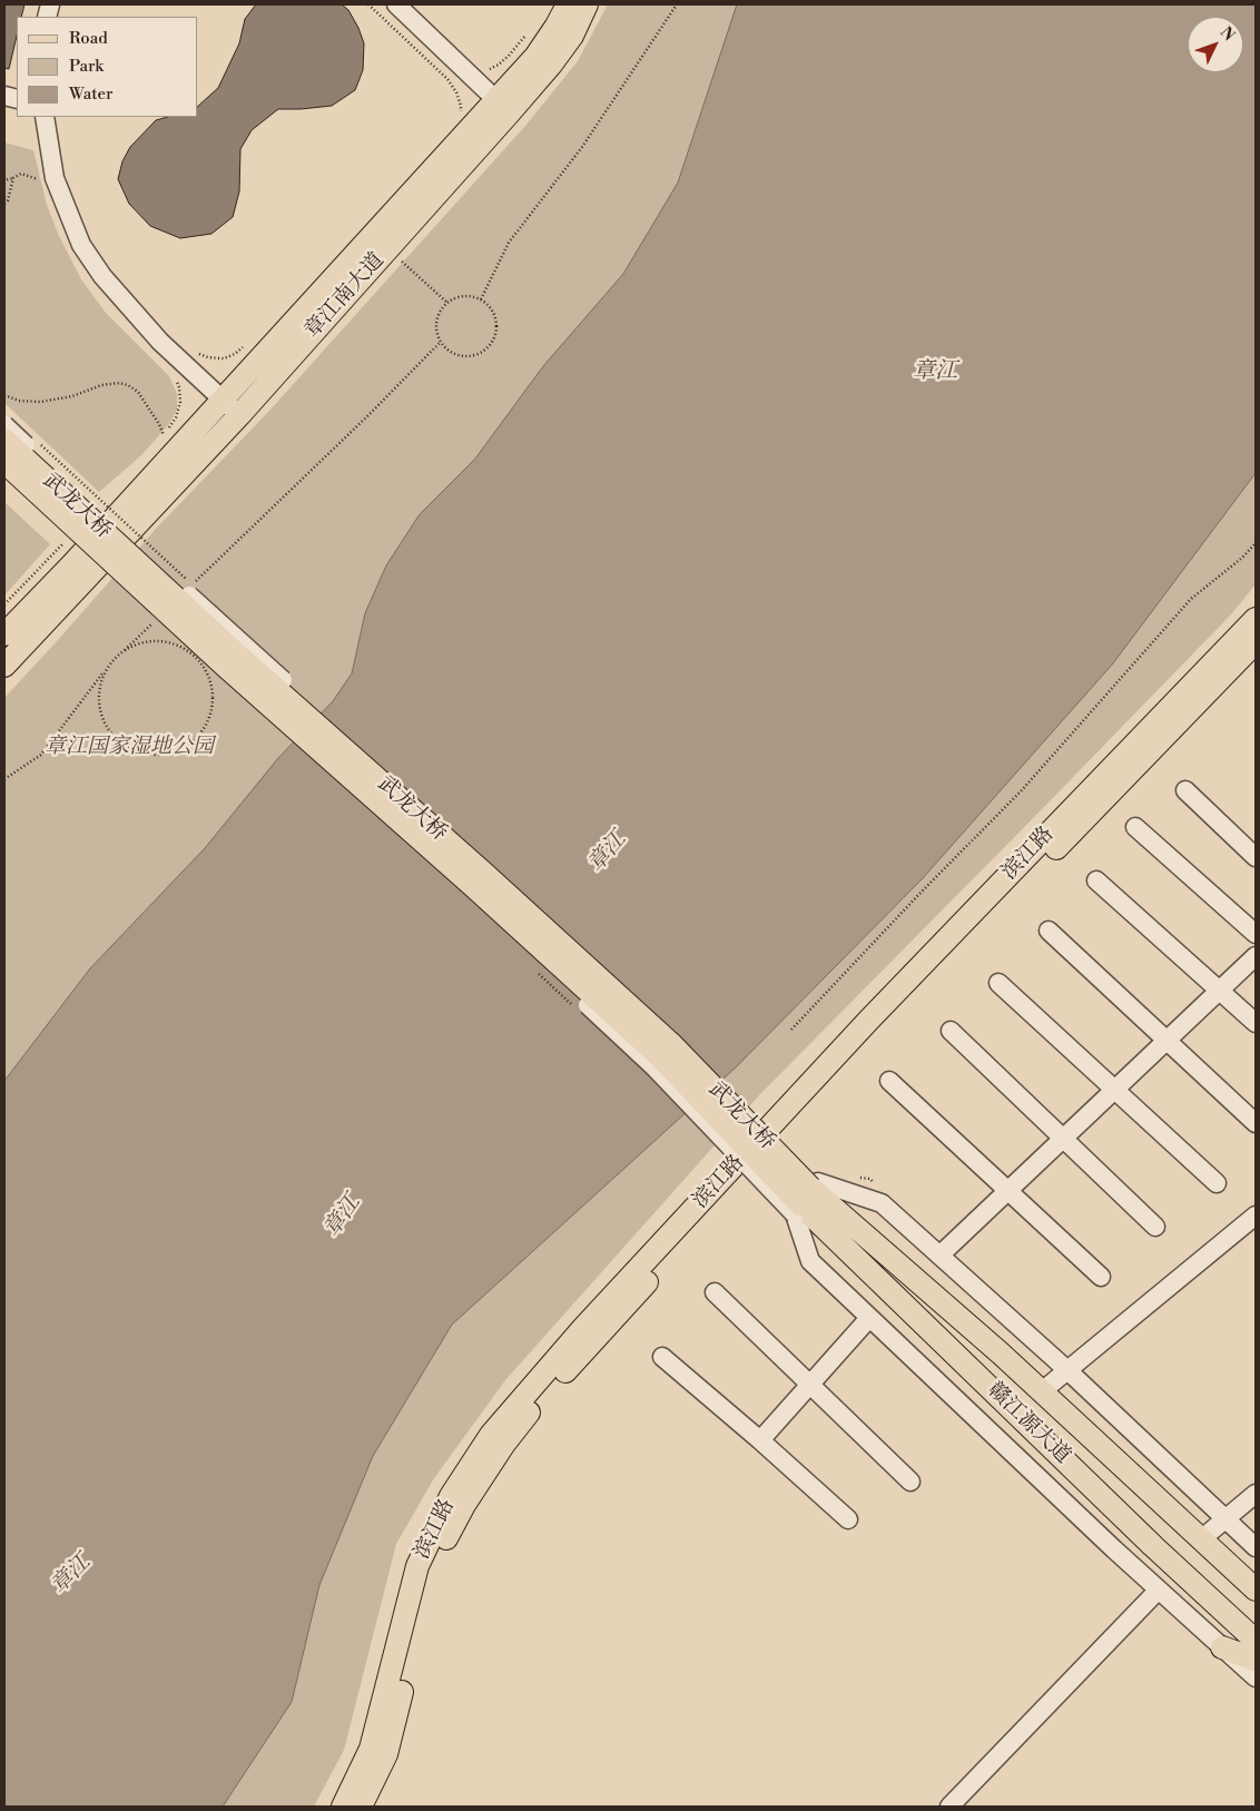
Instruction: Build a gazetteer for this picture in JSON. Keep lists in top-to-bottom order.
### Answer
{
  "streets": {
    "main road": [
      "章江南大道",
      "武龙大桥",
      "滨江路",
      "赣江源大道"
    ]
  },
  "crossings": [
    ["武龙大桥", "赣江源大道"]
  ],
  "water": ["章江"],
  "parks": ["章江国家湿地公园"],
  "legend": ["Road", "Park", "Water"],
  "north": "top right"
}
